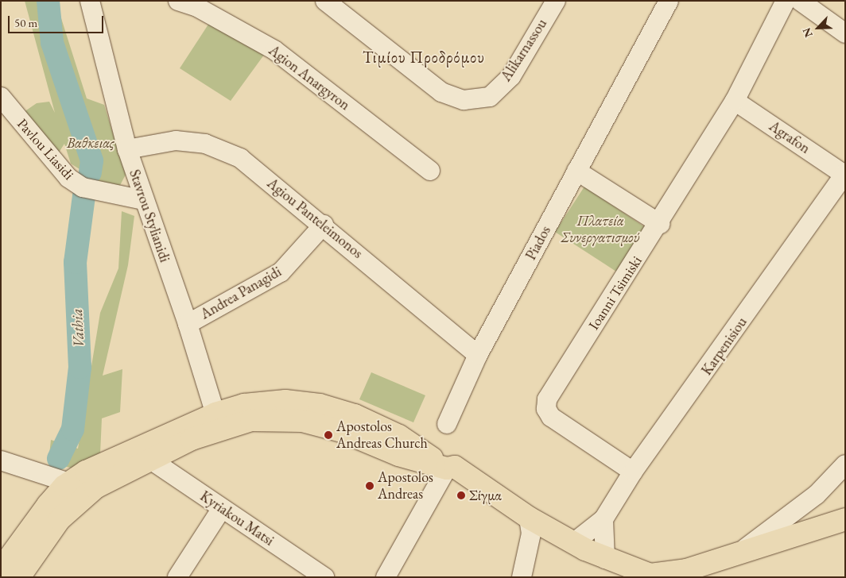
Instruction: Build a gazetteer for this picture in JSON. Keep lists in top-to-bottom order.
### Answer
{
  "streets": {
    "street": [
      "Alikarnassou",
      "Agion Anargyron",
      "Agrafon",
      "Pavlou Liasidi",
      "Stavrou Stylianidi",
      "Agiou Panteleimonos",
      "Piados",
      "Andrea Panagidi",
      "Ioanni Tsimiski",
      "Karpenisiou",
      "Kyriakou Matsi"
    ]
  },
  "crossings": [
    ["Agrafon", "Ioanni Tsimiski"],
    ["Agrafon", "Karpenisiou"],
    ["Pavlou Liasidi", "Stavrou Stylianidi"],
    ["Stavrou Stylianidi", "Agiou Panteleimonos"],
    ["Stavrou Stylianidi", "Andrea Panagidi"],
    ["Agiou Panteleimonos", "Piados"],
    ["Agiou Panteleimonos", "Andrea Panagidi"],
    ["Ioanni Tsimiski", "Karpenisiou"]
  ],
  "districts": ["Τιμίου Προδρόμου"],
  "water": ["Vathia"],
  "parks": ["Βαθκειας", "Πλατεία Συνεργατισμού"],
  "places": ["Apostolos Andreas Church", "Apostolos Andreas", "Σίγμα"],
  "scale_bar": "50 m",
  "north": "bottom left"
}
